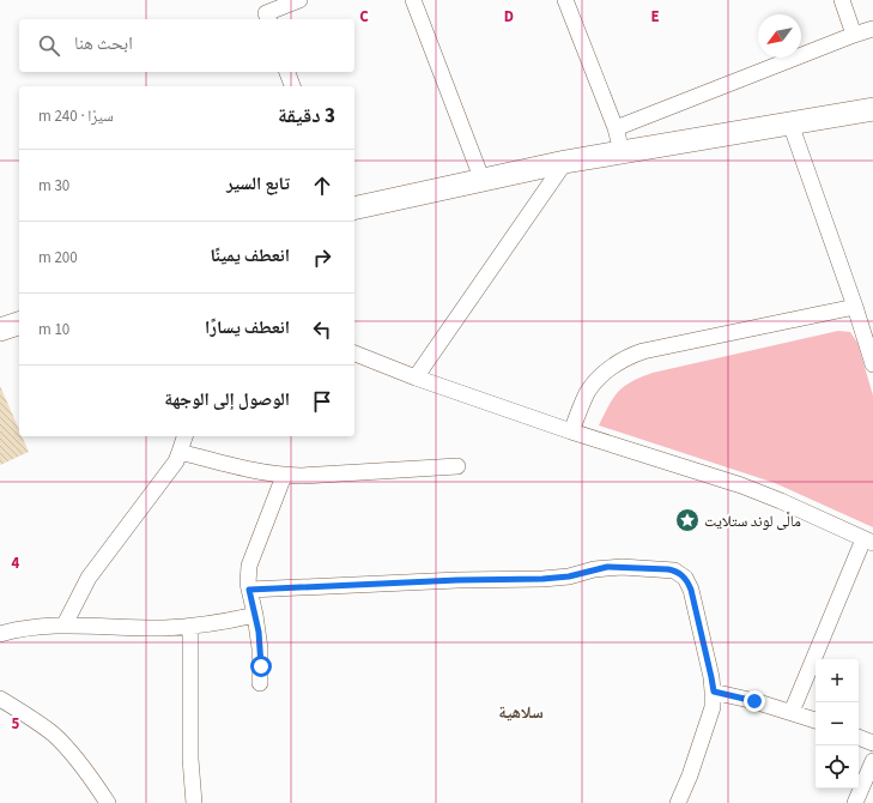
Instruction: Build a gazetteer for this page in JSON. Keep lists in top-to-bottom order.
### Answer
{
  "districts": ["سلاهية"],
  "places": {
    "place": ["ماڵی لوند ستلایت"]
  },
  "north": "bottom left",
  "page": {
    "search": "ابحث هنا",
    "heading": ["3 دقيقة", "سيرًا · 240 m"],
    "list": [
      ["تابع السير", "30 m"],
      ["انعطف يمينًا", "200 m"],
      ["انعطف يسارًا", "10 m"],
      "الوصول إلى الوجهة"
    ],
    "map_buttons": ["+", "−"]
  },
  "grid": {
    "columns": ["C", "D", "E"],
    "rows": ["4", "5"]
  }
}
